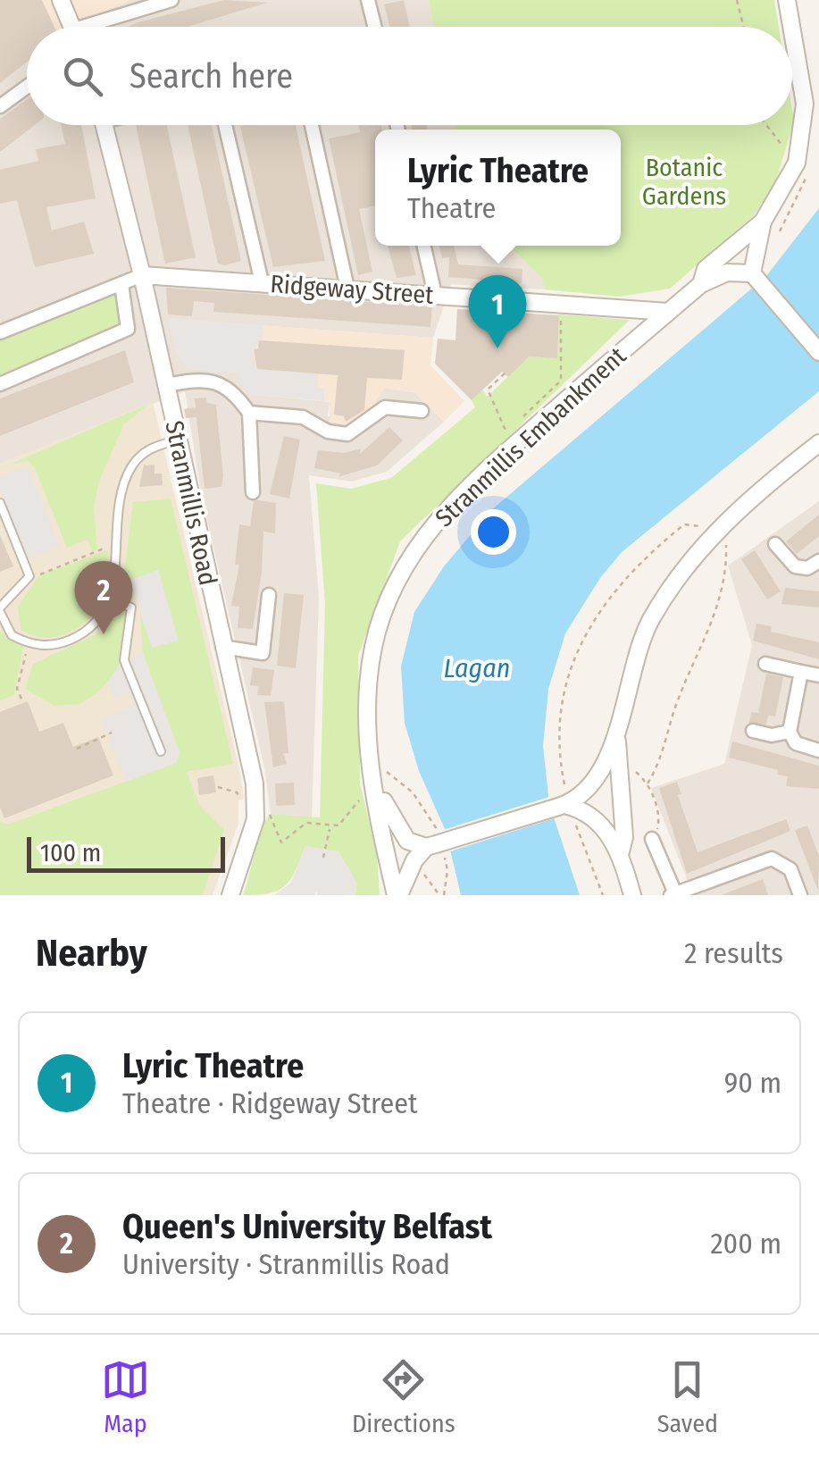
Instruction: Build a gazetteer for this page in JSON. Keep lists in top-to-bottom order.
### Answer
{
  "streets": {
    "street": ["Ridgeway Street", "Stranmillis Embankment", "Stranmillis Road"]
  },
  "crossings": [
    ["Ridgeway Street", "Stranmillis Embankment"],
    ["Ridgeway Street", "Stranmillis Road"]
  ],
  "water": ["Lagan"],
  "parks": ["Botanic Gardens"],
  "scale_bar": "100 m",
  "page": {
    "search": "Search here",
    "popup": ["Lyric Theatre", "Theatre"],
    "pins": ["1", "2"],
    "scale": "100 m",
    "heading": ["Nearby", "2 results"],
    "list": [
      {
        "mark": "1",
        "name": "Lyric Theatre",
        "note": "Theatre · Ridgeway Street",
        "value": "90 m"
      },
      {
        "mark": "2",
        "name": "Queen's University Belfast",
        "note": "University · Stranmillis Road",
        "value": "200 m"
      }
    ],
    "nav": ["Map", "Directions", "Saved"]
  }
}
